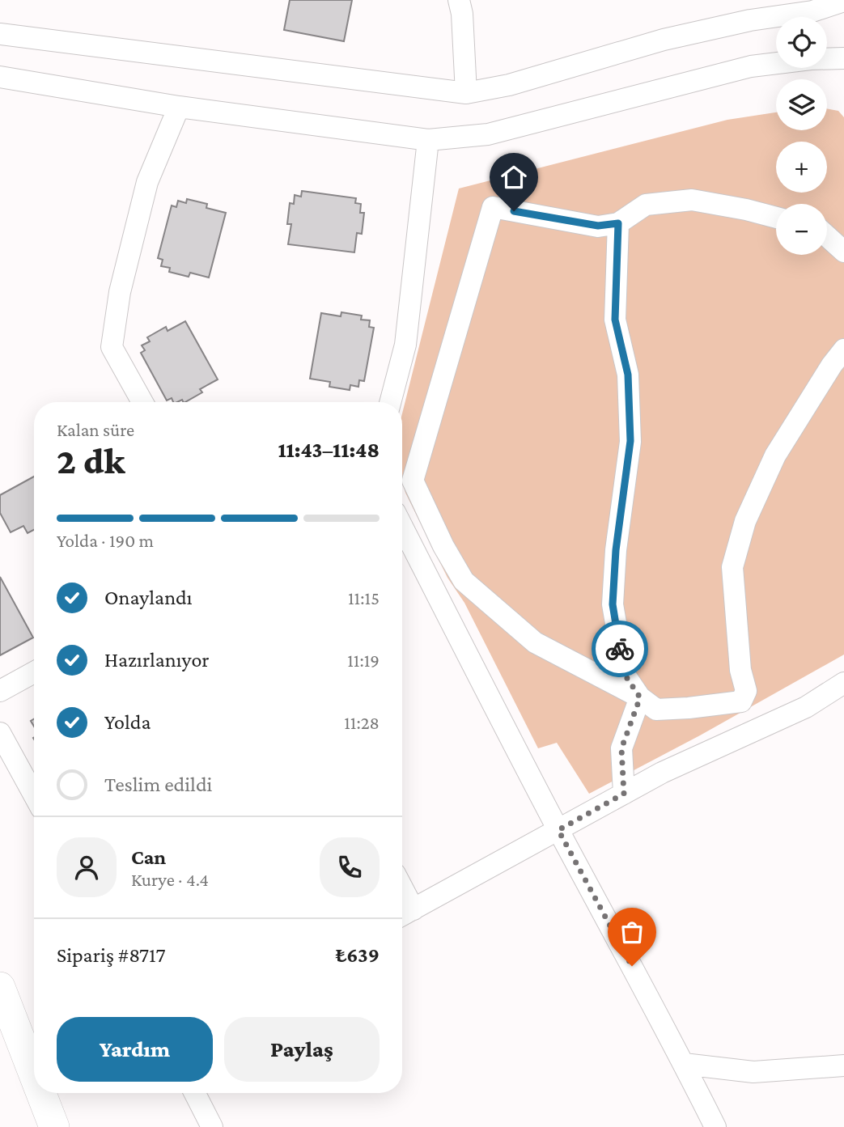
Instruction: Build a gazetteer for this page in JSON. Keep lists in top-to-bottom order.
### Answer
{
  "page": {
    "map_buttons": ["+", "−"],
    "heading": ["2 dk", "Kalan süre", "11:43–11:48"],
    "panel": [
      "Can",
      "Kurye · 4.4",
      "Sipariş #8717",
      "₺639"
    ],
    "bar": "Yolda · 190 m",
    "list": [
      ["Onaylandı", "11:15"],
      ["Hazırlanıyor", "11:19"],
      ["Yolda", "11:28"],
      "Teslim edildi"
    ],
    "buttons": ["Yardım", "Paylaş"]
  }
}
